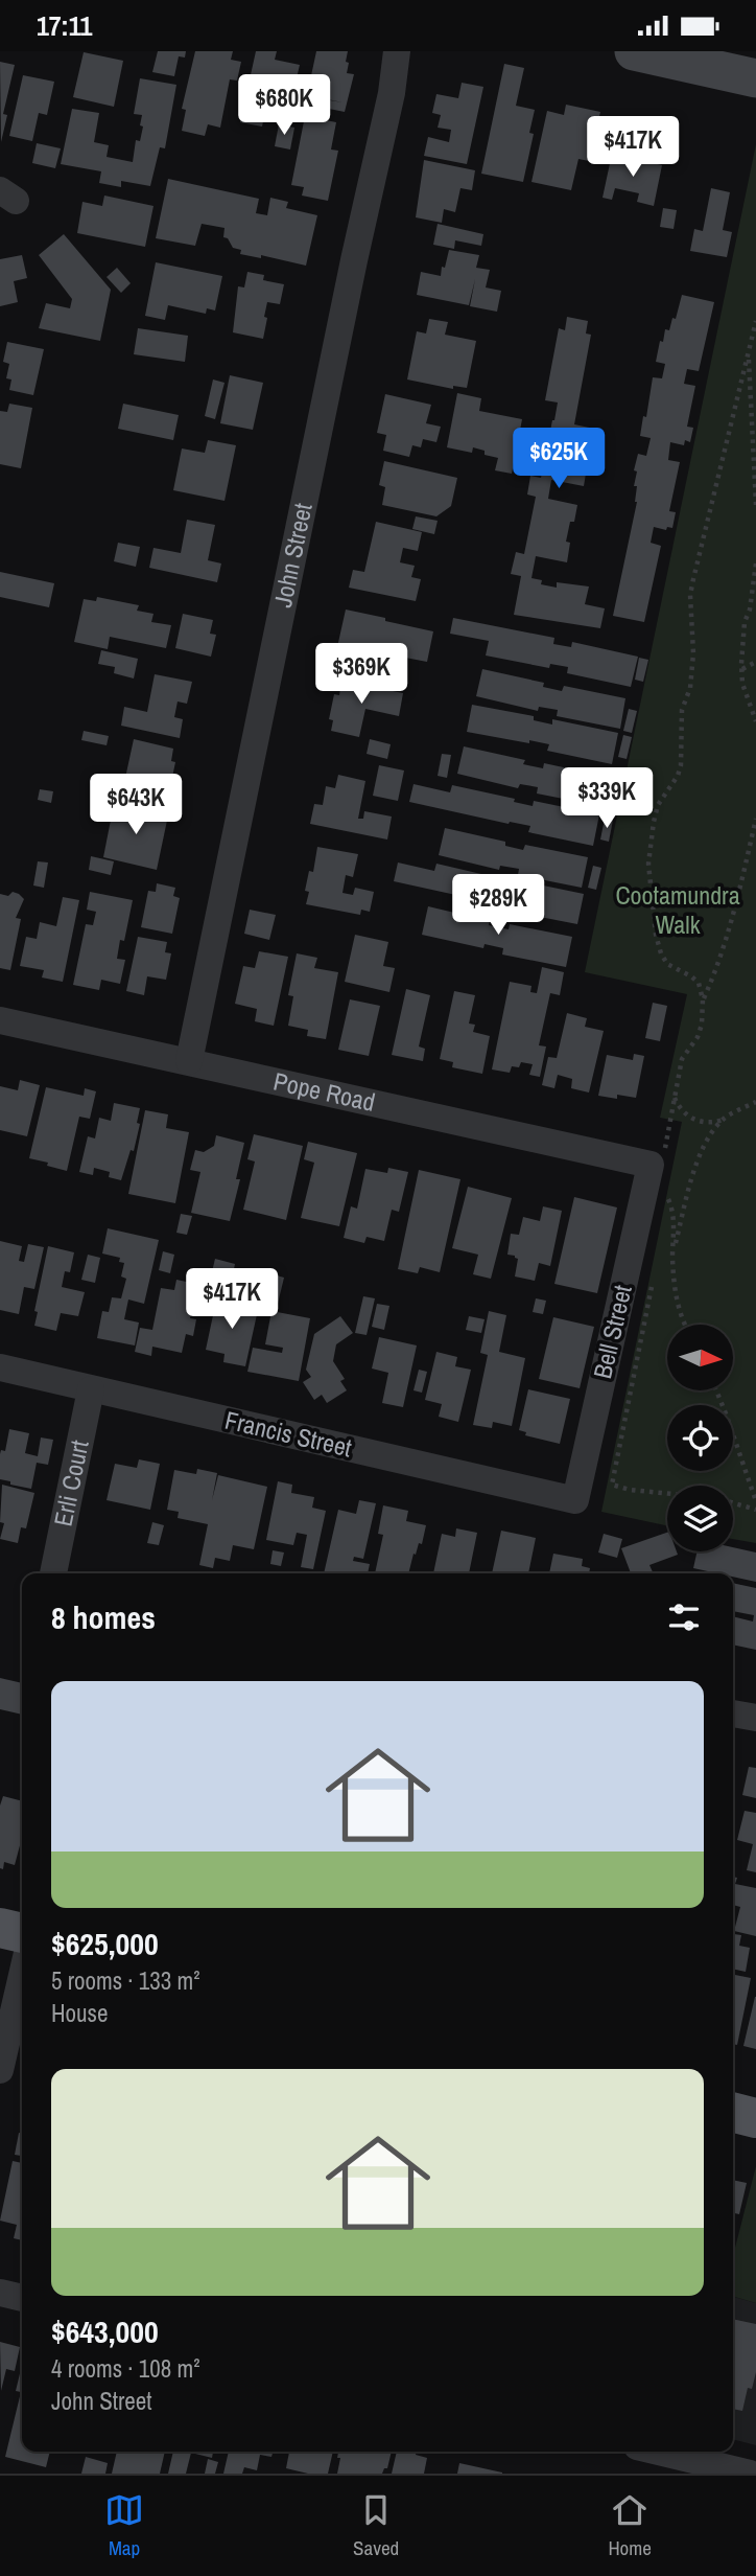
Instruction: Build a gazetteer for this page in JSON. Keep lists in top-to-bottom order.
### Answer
{
  "streets": {
    "street": [
      "John Street",
      "Pope Road",
      "Bell Street",
      "Francis Street",
      "Erli Court"
    ]
  },
  "crossings": [
    ["John Street", "Pope Road"],
    ["Pope Road", "Bell Street"],
    ["Bell Street", "Francis Street"],
    ["Francis Street", "Erli Court"]
  ],
  "parks": ["Cootamundra Walk"],
  "north": "right",
  "page": {
    "status": "17:11",
    "price": [
      "$680K",
      "$417K",
      "$625K",
      "$369K",
      "$339K",
      "$643K",
      "$289K",
      "$417K"
    ],
    "heading": "8 homes",
    "list": [
      {
        "name": "$625,000",
        "note": "5 rooms · 133 m² · House"
      },
      {
        "name": "$643,000",
        "note": "4 rooms · 108 m² · John Street"
      }
    ],
    "tabs": ["Map", "Saved", "Home"]
  }
}
